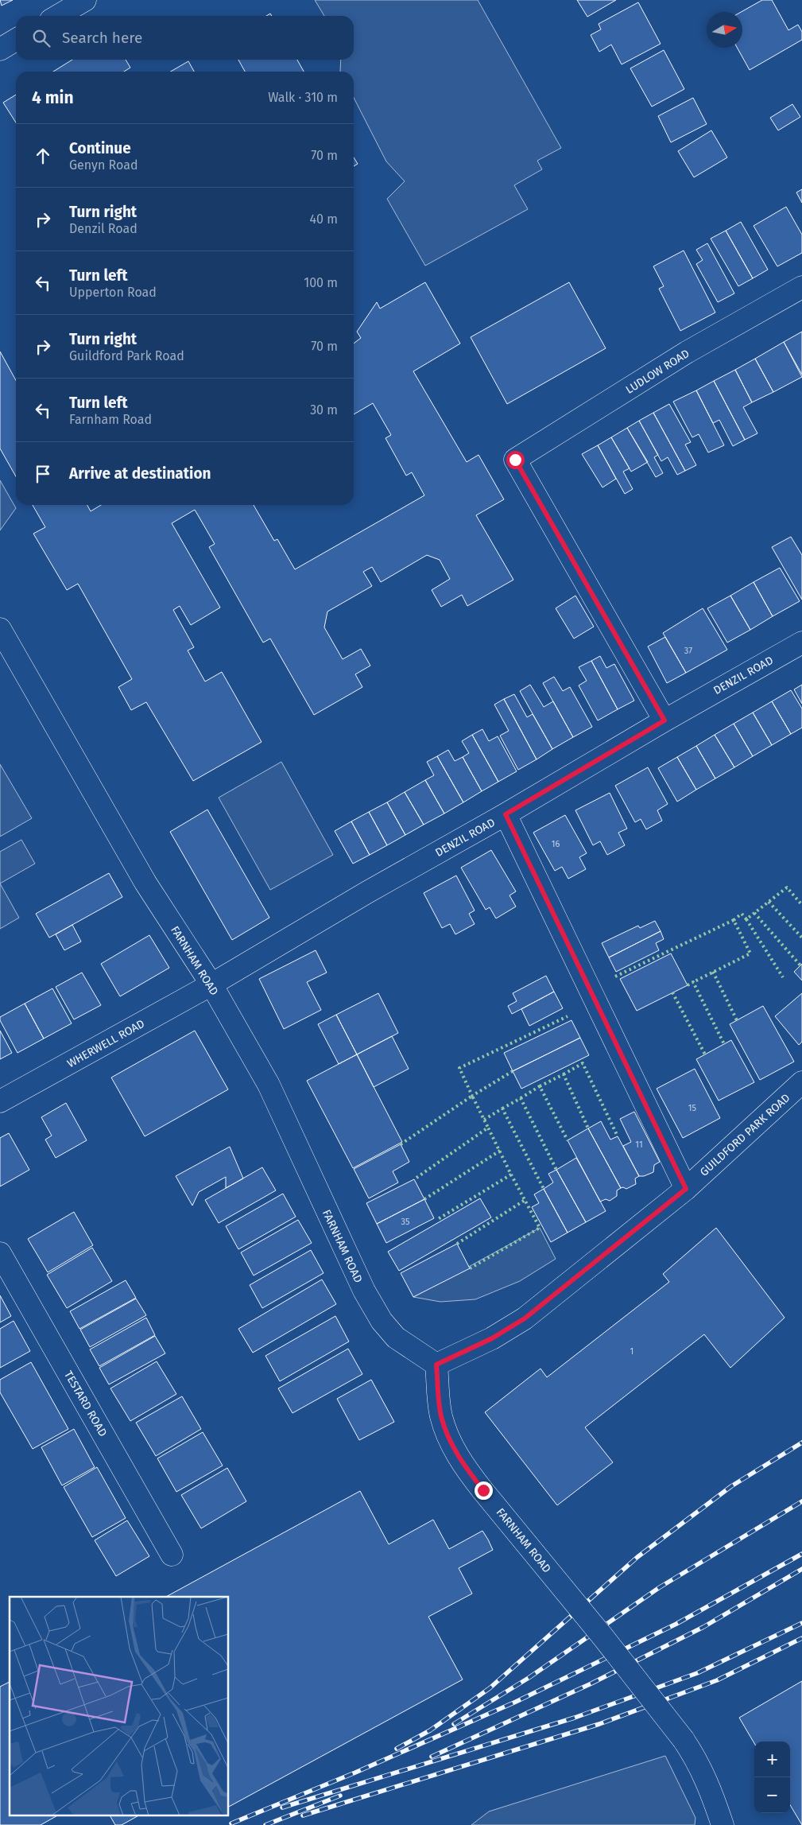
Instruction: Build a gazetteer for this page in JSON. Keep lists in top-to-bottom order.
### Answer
{
  "streets": {
    "street": [
      "LUDLOW ROAD",
      "DENZIL ROAD",
      "FARNHAM ROAD",
      "WHERWELL ROAD",
      "GUILDFORD PARK ROAD",
      "TESTARD ROAD"
    ]
  },
  "crossings": [
    ["LUDLOW ROAD", "DENZIL ROAD"],
    ["DENZIL ROAD", "FARNHAM ROAD"],
    ["DENZIL ROAD", "WHERWELL ROAD"],
    ["FARNHAM ROAD", "WHERWELL ROAD"],
    ["FARNHAM ROAD", "GUILDFORD PARK ROAD"]
  ],
  "house_numbers": [
    "37",
    "16",
    "15",
    "11",
    "35",
    "1"
  ],
  "north": "right",
  "page": {
    "search": "Search here",
    "heading": ["4 min", "Walk · 310 m"],
    "list": [
      ["Continue", "Genyn Road", "70 m"],
      ["Turn right", "Denzil Road", "40 m"],
      ["Turn left", "Upperton Road", "100 m"],
      ["Turn right", "Guildford Park Road", "70 m"],
      ["Turn left", "Farnham Road", "30 m"],
      "Arrive at destination"
    ],
    "map_buttons": ["+", "−"]
  }
}
